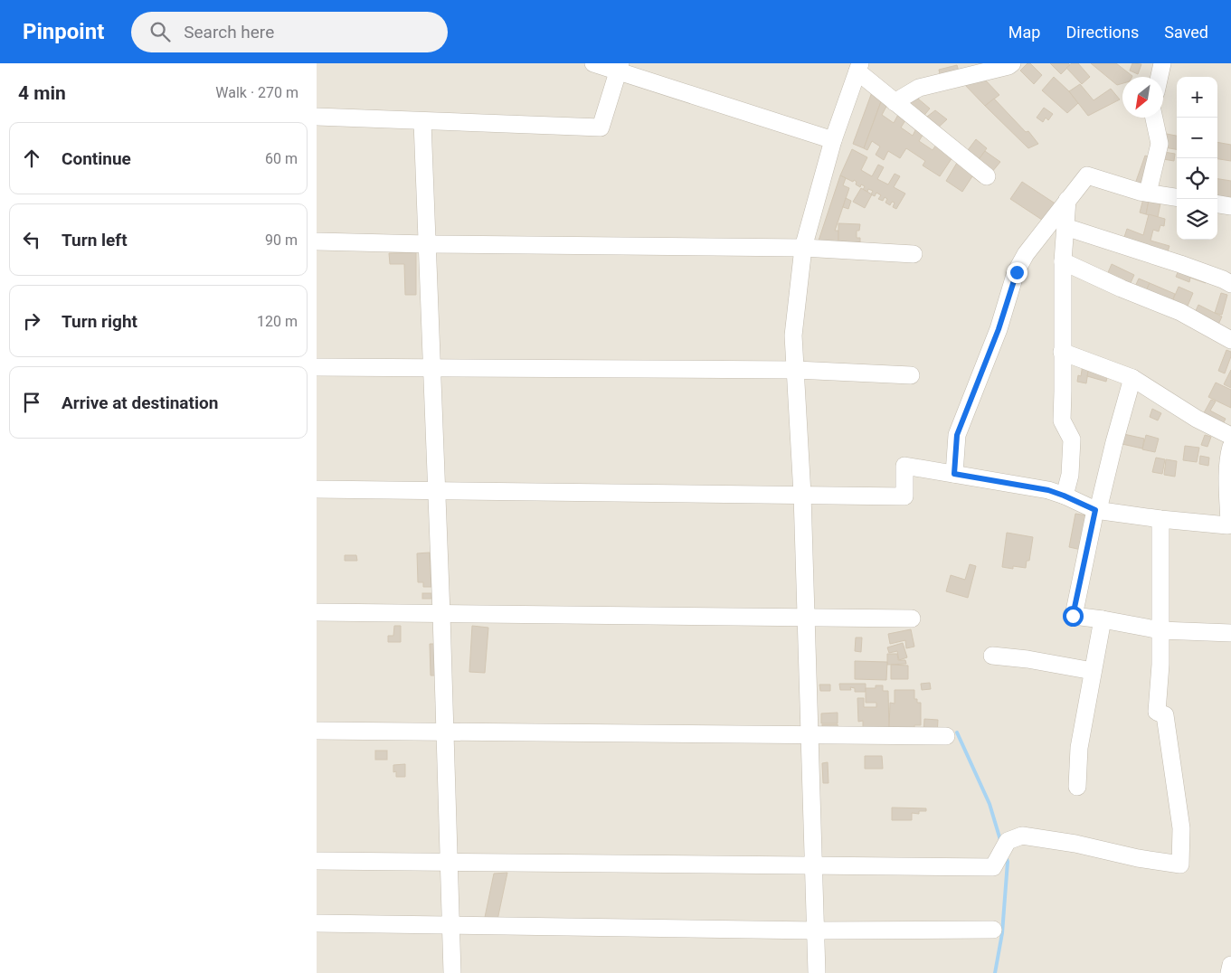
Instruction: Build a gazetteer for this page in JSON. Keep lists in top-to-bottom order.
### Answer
{
  "north": "bottom left",
  "page": {
    "header": "Pinpoint",
    "search": "Search here",
    "nav": ["Map", "Directions", "Saved"],
    "heading": ["4 min", "Walk · 270 m"],
    "map_buttons": ["+", "−"],
    "list": [
      ["Continue", "60 m"],
      ["Turn left", "90 m"],
      ["Turn right", "120 m"],
      "Arrive at destination"
    ]
  }
}
